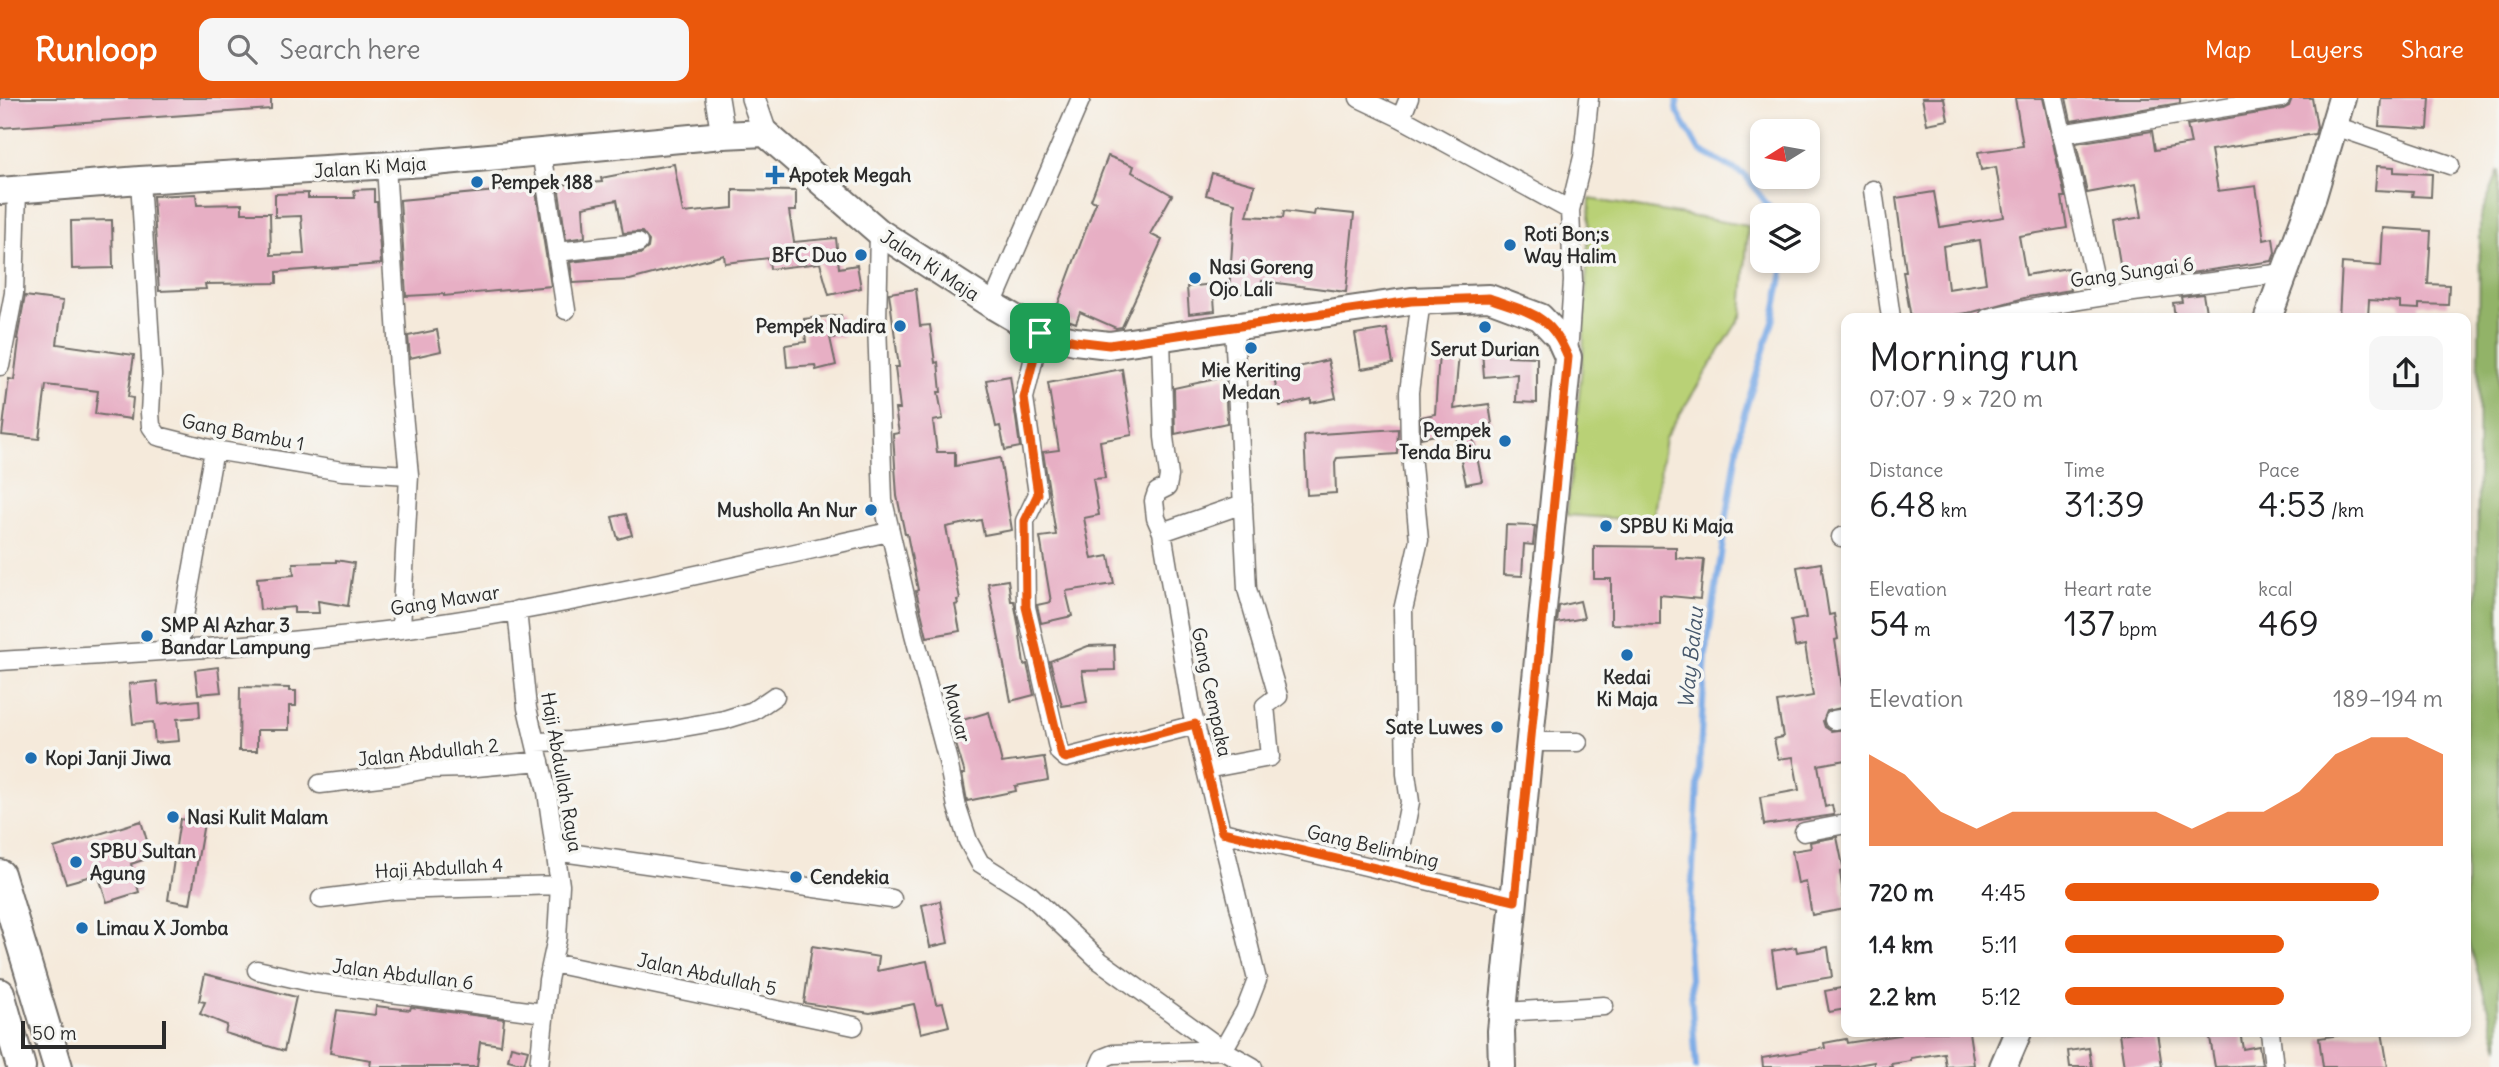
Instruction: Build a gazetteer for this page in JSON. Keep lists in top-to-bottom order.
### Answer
{
  "streets": {
    "main road": ["Jalan Ki Maja"],
    "street": [
      "Gang Sungai 6",
      "Gang Bambu 1",
      "Gang Mawar",
      "Gang Cempaka",
      "Mawar",
      "Jalan Abdullah 2",
      "Haji Abdullah Raya",
      "Gang Belimbing",
      "Haji Abdullah 4",
      "Jalan Abdullan 6",
      "Jalan Abdullah 5"
    ]
  },
  "crossings": [
    ["Jalan Ki Maja", "Gang Bambu 1"],
    ["Jalan Ki Maja", "Gang Cempaka"],
    ["Jalan Ki Maja", "Mawar"],
    ["Gang Mawar", "Mawar"],
    ["Gang Mawar", "Haji Abdullah Raya"],
    ["Gang Cempaka", "Mawar"],
    ["Gang Cempaka", "Gang Belimbing"],
    ["Jalan Abdullah 2", "Haji Abdullah Raya"],
    ["Haji Abdullah Raya", "Haji Abdullah 4"],
    ["Haji Abdullah Raya", "Jalan Abdullan 6"],
    ["Haji Abdullah Raya", "Jalan Abdullah 5"]
  ],
  "water": ["Way Balau"],
  "places": {
    "health": ["Apotek Megah"],
    "other": [
      "Pempek 188",
      "Roti Bon;s Way Halim",
      "BFC Duo",
      "Nasi Goreng Ojo Lali",
      "Pempek Nadira",
      "Serut Durian",
      "Mie Keriting Medan",
      "Pempek Tenda Biru",
      "Musholla An Nur",
      "SPBU Ki Maja",
      "SMP Al Azhar 3 Bandar Lampung",
      "Kedai Ki Maja",
      "Sate Luwes",
      "Kopi Janji Jiwa",
      "Nasi Kulit Malam",
      "SPBU Sultan Agung",
      "Cendekia",
      "Limau X Jomba"
    ]
  },
  "scale_bar": "50 m",
  "north": "left",
  "page": {
    "header": "Runloop",
    "search": "Search here",
    "nav": ["Map", "Layers", "Share"],
    "heading": ["Morning run", "07:07 · 9 × 720 m"],
    "stats": [
      ["Distance", "6.48 km"],
      ["Time", "31:39"],
      ["Pace", "4:53 /km"],
      ["Elevation", "54 m"],
      ["Heart rate", "137 bpm"],
      ["kcal", "469"]
    ],
    "chart": ["Elevation", "189–194 m"],
    "list": [
      {
        "name": "720 m",
        "note": "4:45"
      },
      {
        "name": "1.4 km",
        "note": "5:11"
      },
      {
        "name": "2.2 km",
        "note": "5:12"
      }
    ],
    "scale": "50 m"
  }
}
